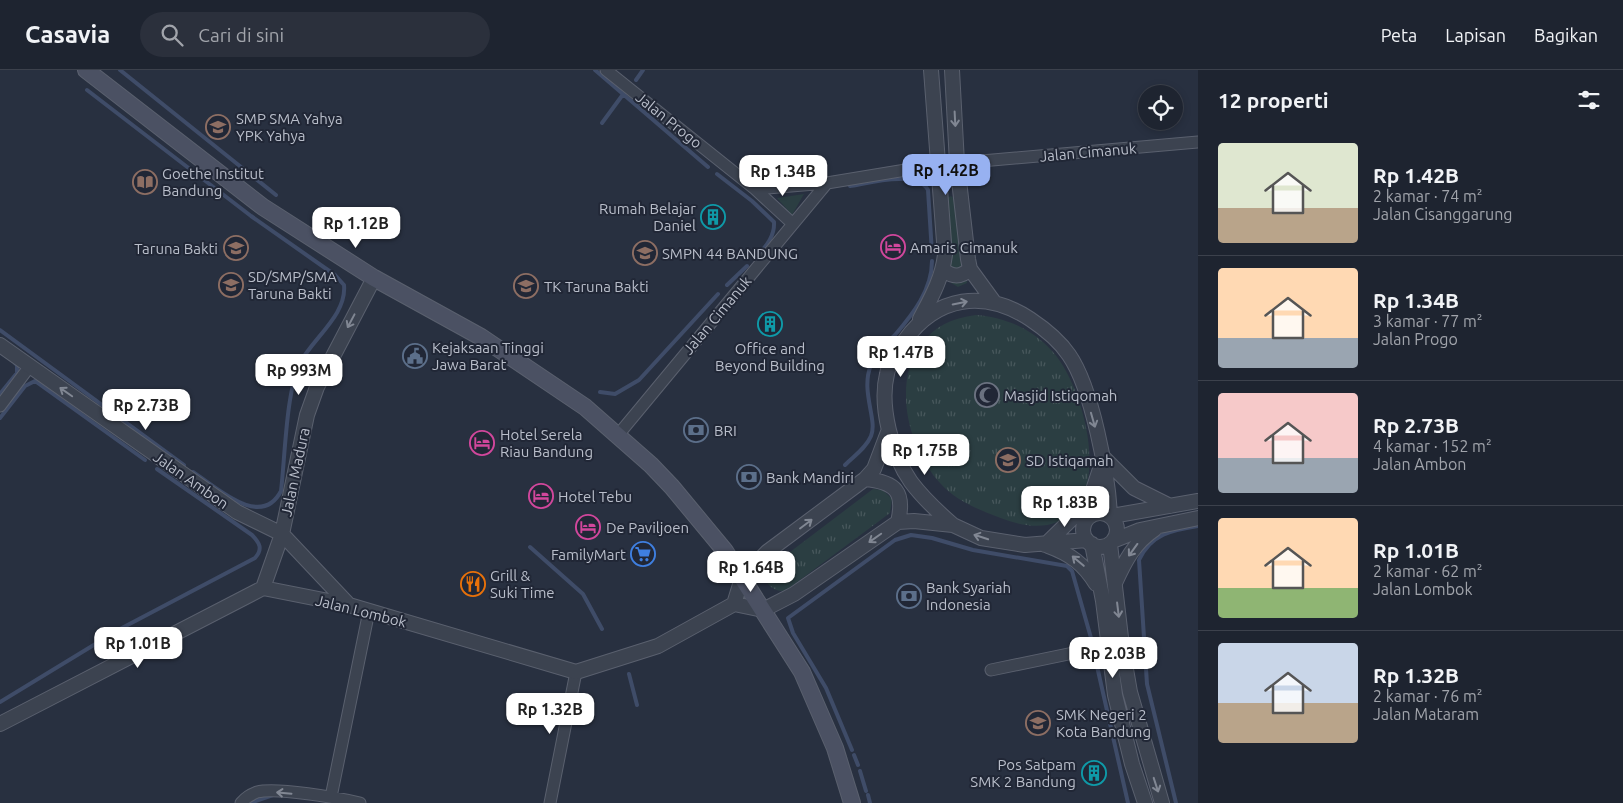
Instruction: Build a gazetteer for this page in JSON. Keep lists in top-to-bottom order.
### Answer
{
  "streets": {
    "street": [
      "Jalan Progo",
      "Jalan Cimanuk",
      "Jalan Madura",
      "Jalan Ambon",
      "Jalan Lombok"
    ]
  },
  "crossings": [
    ["Jalan Progo", "Jalan Cimanuk"],
    ["Jalan Madura", "Jalan Ambon"],
    ["Jalan Madura", "Jalan Lombok"],
    ["Jalan Ambon", "Jalan Lombok"]
  ],
  "one_way": ["Jalan Madura", "Jalan Ambon"],
  "places": {
    "school or university": [
      "SMP SMA Yahya YPK Yahya",
      "Taruna Bakti",
      "SMPN 44 BANDUNG",
      "SD/SMP/SMA Taruna Bakti",
      "TK Taruna Bakti",
      "SD Istiqamah",
      "SMK Negeri 2 Kota Bandung"
    ],
    "library": ["Goethe Institut Bandung"],
    "building": ["Rumah Belajar Daniel", "Office and Beyond Building", "Pos Satpam SMK 2 Bandung"],
    "hotel": [
      "Amaris Cimanuk",
      "Hotel Serela Riau Bandung",
      "Hotel Tebu",
      "De Paviljoen"
    ],
    "public building": ["Kejaksaan Tinggi Jawa Barat"],
    "mosque": ["Masjid Istiqomah"],
    "bank": ["BRI", "Bank Mandiri", "Bank Syariah Indonesia"],
    "supermarket": ["FamilyMart"],
    "restaurant": ["Grill & Suki Time"]
  },
  "page": {
    "header": "Casavia",
    "search": "Cari di sini",
    "nav": ["Peta", "Lapisan", "Bagikan"],
    "heading": "12 properti",
    "list": [
      {
        "name": "Rp 1.42B",
        "note": "2 kamar · 74 m² · Jalan Cisanggarung"
      },
      {
        "name": "Rp 1.34B",
        "note": "3 kamar · 77 m² · Jalan Progo"
      },
      {
        "name": "Rp 2.73B",
        "note": "4 kamar · 152 m² · Jalan Ambon"
      },
      {
        "name": "Rp 1.01B",
        "note": "2 kamar · 62 m² · Jalan Lombok"
      },
      {
        "name": "Rp 1.32B",
        "note": "2 kamar · 76 m² · Jalan Mataram"
      }
    ],
    "price": [
      "Rp 1.42B",
      "Rp 1.34B",
      "Rp 1.12B",
      "Rp 1.47B",
      "Rp 993M",
      "Rp 2.73B",
      "Rp 1.75B",
      "Rp 1.83B",
      "Rp 1.64B",
      "Rp 1.01B",
      "Rp 2.03B",
      "Rp 1.32B"
    ]
  }
}
